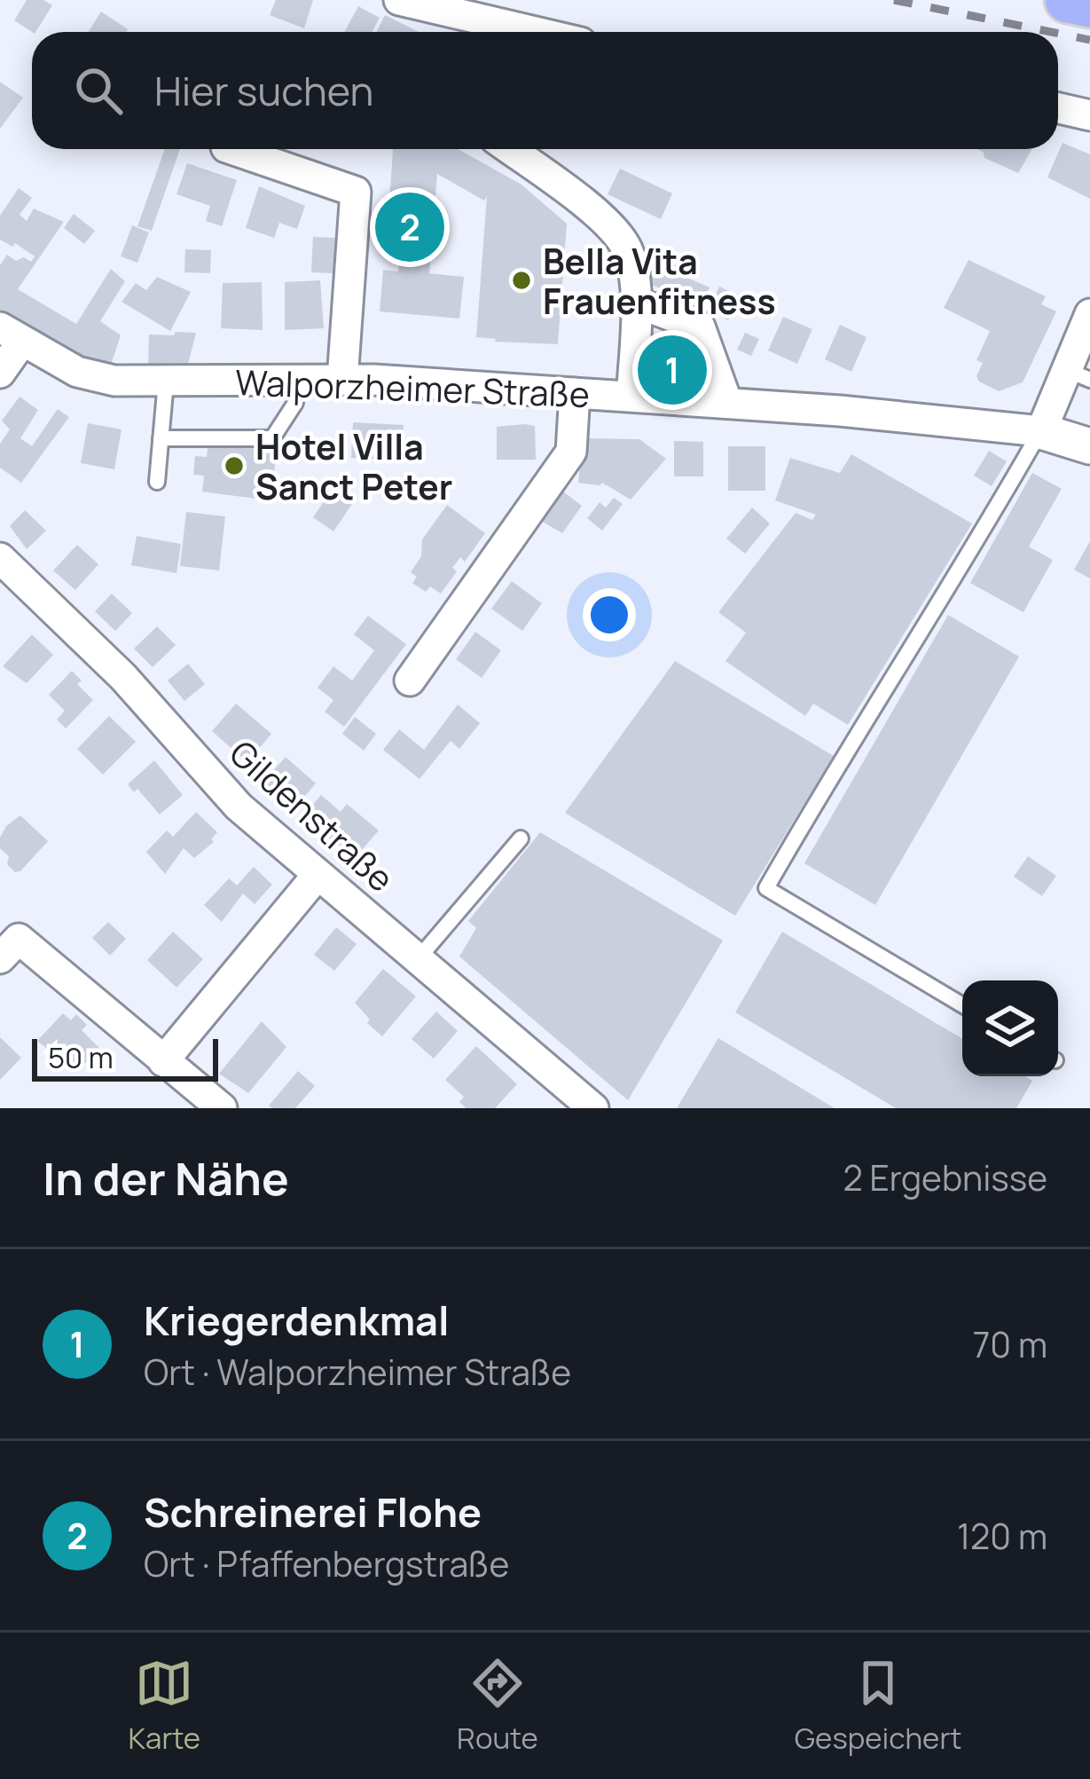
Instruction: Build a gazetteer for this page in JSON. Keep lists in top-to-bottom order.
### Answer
{
  "streets": {
    "street": ["Walporzheimer Straße", "Gildenstraße"]
  },
  "places": ["Bella Vita Frauenfitness", "Hotel Villa Sanct Peter"],
  "scale_bar": "50 m",
  "page": {
    "search": "Hier suchen",
    "pins": ["2", "1"],
    "scale": "50 m",
    "heading": ["In der Nähe", "2 Ergebnisse"],
    "list": [
      {
        "mark": "1",
        "name": "Kriegerdenkmal",
        "note": "Ort · Walporzheimer Straße",
        "value": "70 m"
      },
      {
        "mark": "2",
        "name": "Schreinerei Flohe",
        "note": "Ort · Pfaffenbergstraße",
        "value": "120 m"
      }
    ],
    "nav": ["Karte", "Route", "Gespeichert"]
  }
}
